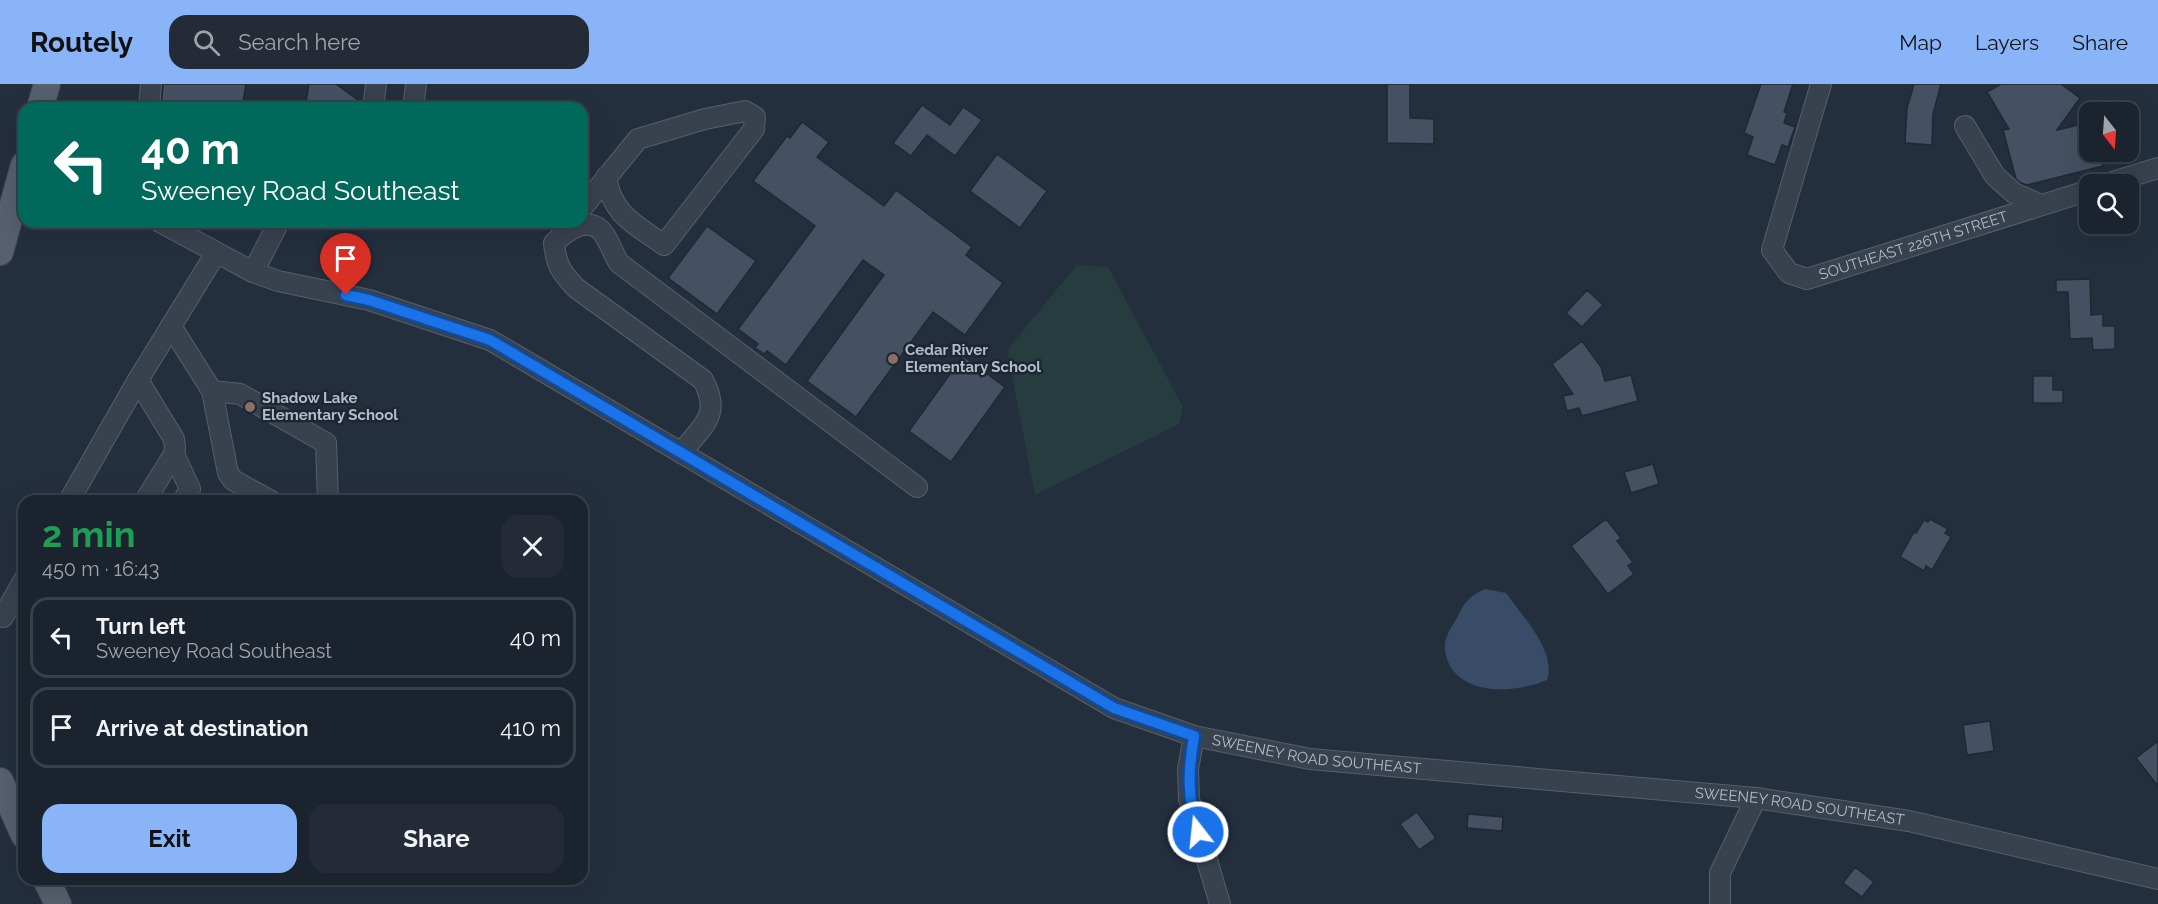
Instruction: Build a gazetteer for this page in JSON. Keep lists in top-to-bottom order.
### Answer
{
  "streets": {
    "street": ["SOUTHEAST 226TH STREET", "SWEENEY ROAD SOUTHEAST"]
  },
  "places": ["Cedar River Elementary School", "Shadow Lake Elementary School"],
  "north": "bottom",
  "page": {
    "header": "Routely",
    "search": "Search here",
    "nav": ["Map", "Layers", "Share"],
    "turn": ["40 m", "Sweeney Road Southeast"],
    "heading": ["2 min", "450 m · 16:43"],
    "list": [
      {
        "name": "Turn left",
        "note": "Sweeney Road Southeast",
        "value": "40 m"
      },
      {
        "name": "Arrive at destination",
        "value": "410 m"
      }
    ],
    "buttons": ["Exit", "Share"]
  }
}
